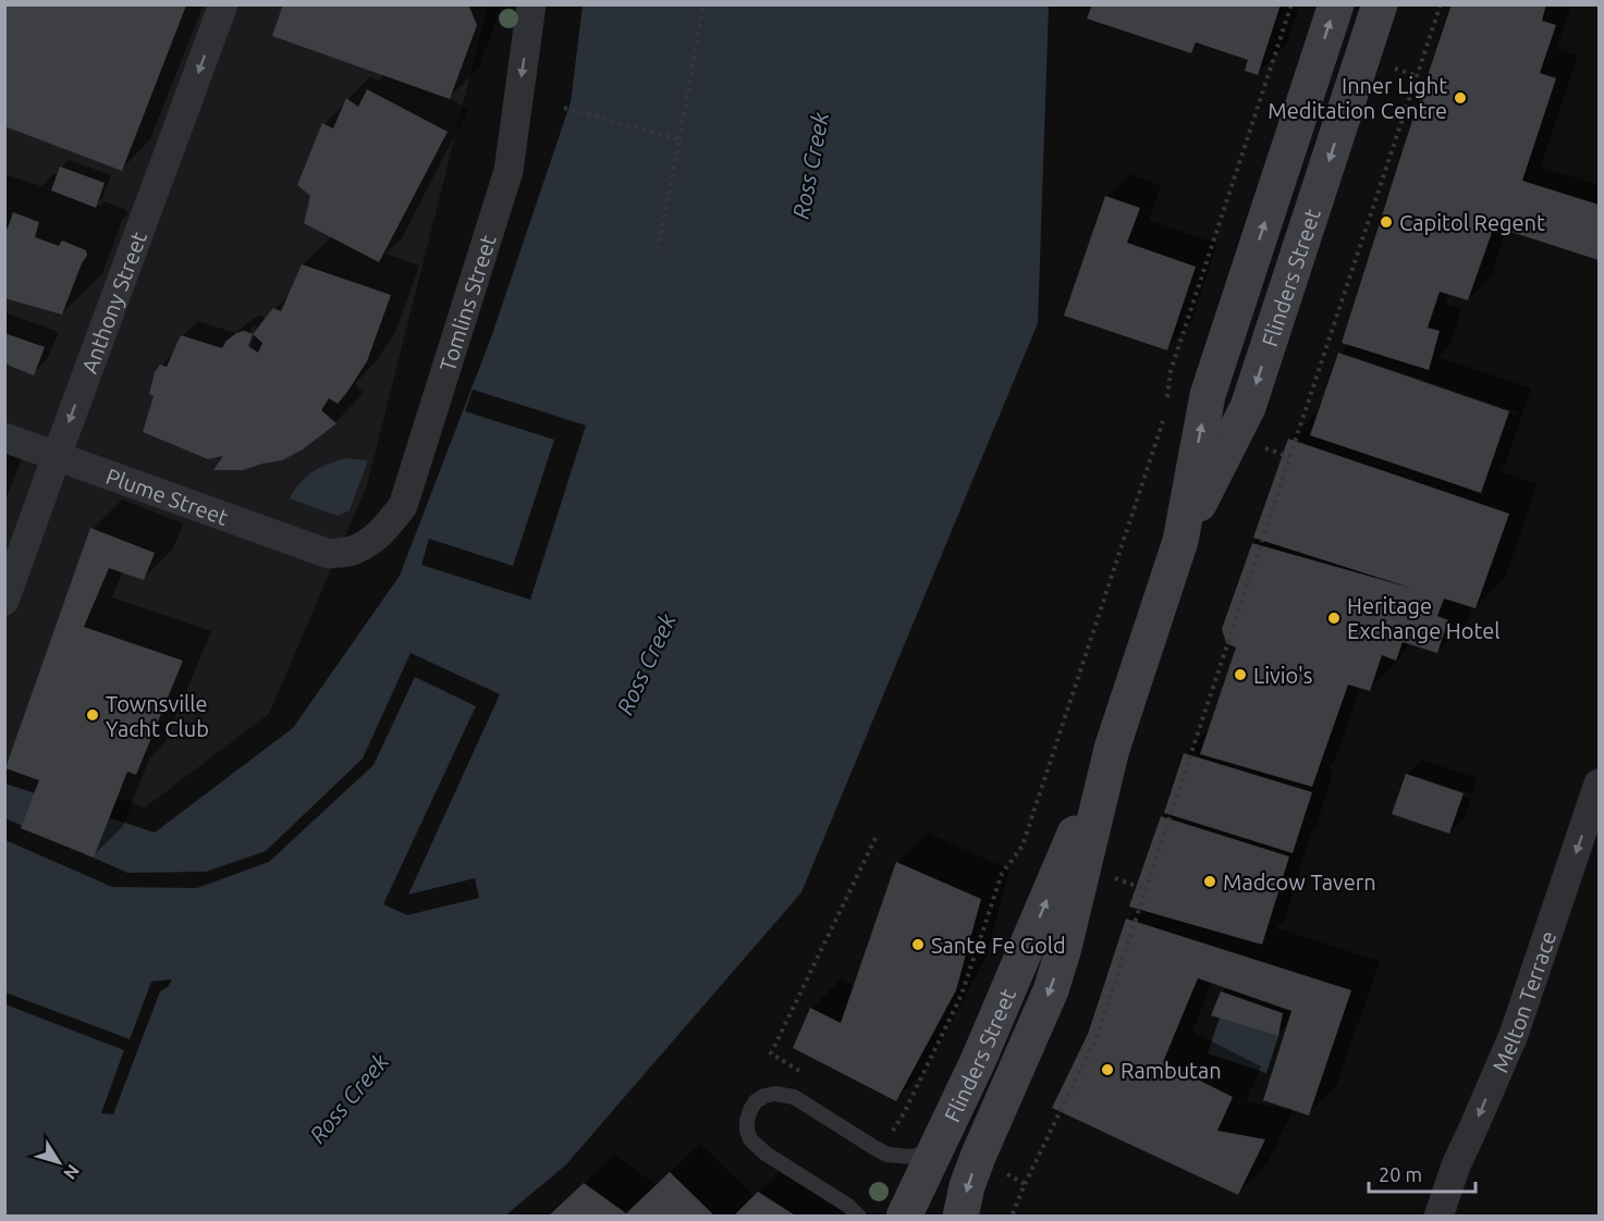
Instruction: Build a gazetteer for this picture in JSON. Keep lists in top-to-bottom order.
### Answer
{
  "streets": {
    "main road": ["Flinders Street"],
    "street": [
      "Anthony Street",
      "Tomlins Street",
      "Plume Street",
      "Melton Terrace"
    ]
  },
  "crossings": [
    ["Anthony Street", "Plume Street"],
    ["Tomlins Street", "Plume Street"]
  ],
  "one_way": ["Anthony Street", "Tomlins Street", "Melton Terrace"],
  "water": ["Ross Creek"],
  "places": [
    "Inner Light Meditation Centre",
    "Capitol Regent",
    "Heritage Exchange Hotel",
    "Livio's",
    "Townsville Yacht Club",
    "Madcow Tavern",
    "Sante Fe Gold",
    "Rambutan"
  ],
  "scale_bar": "20 m",
  "north": "bottom right"
}
